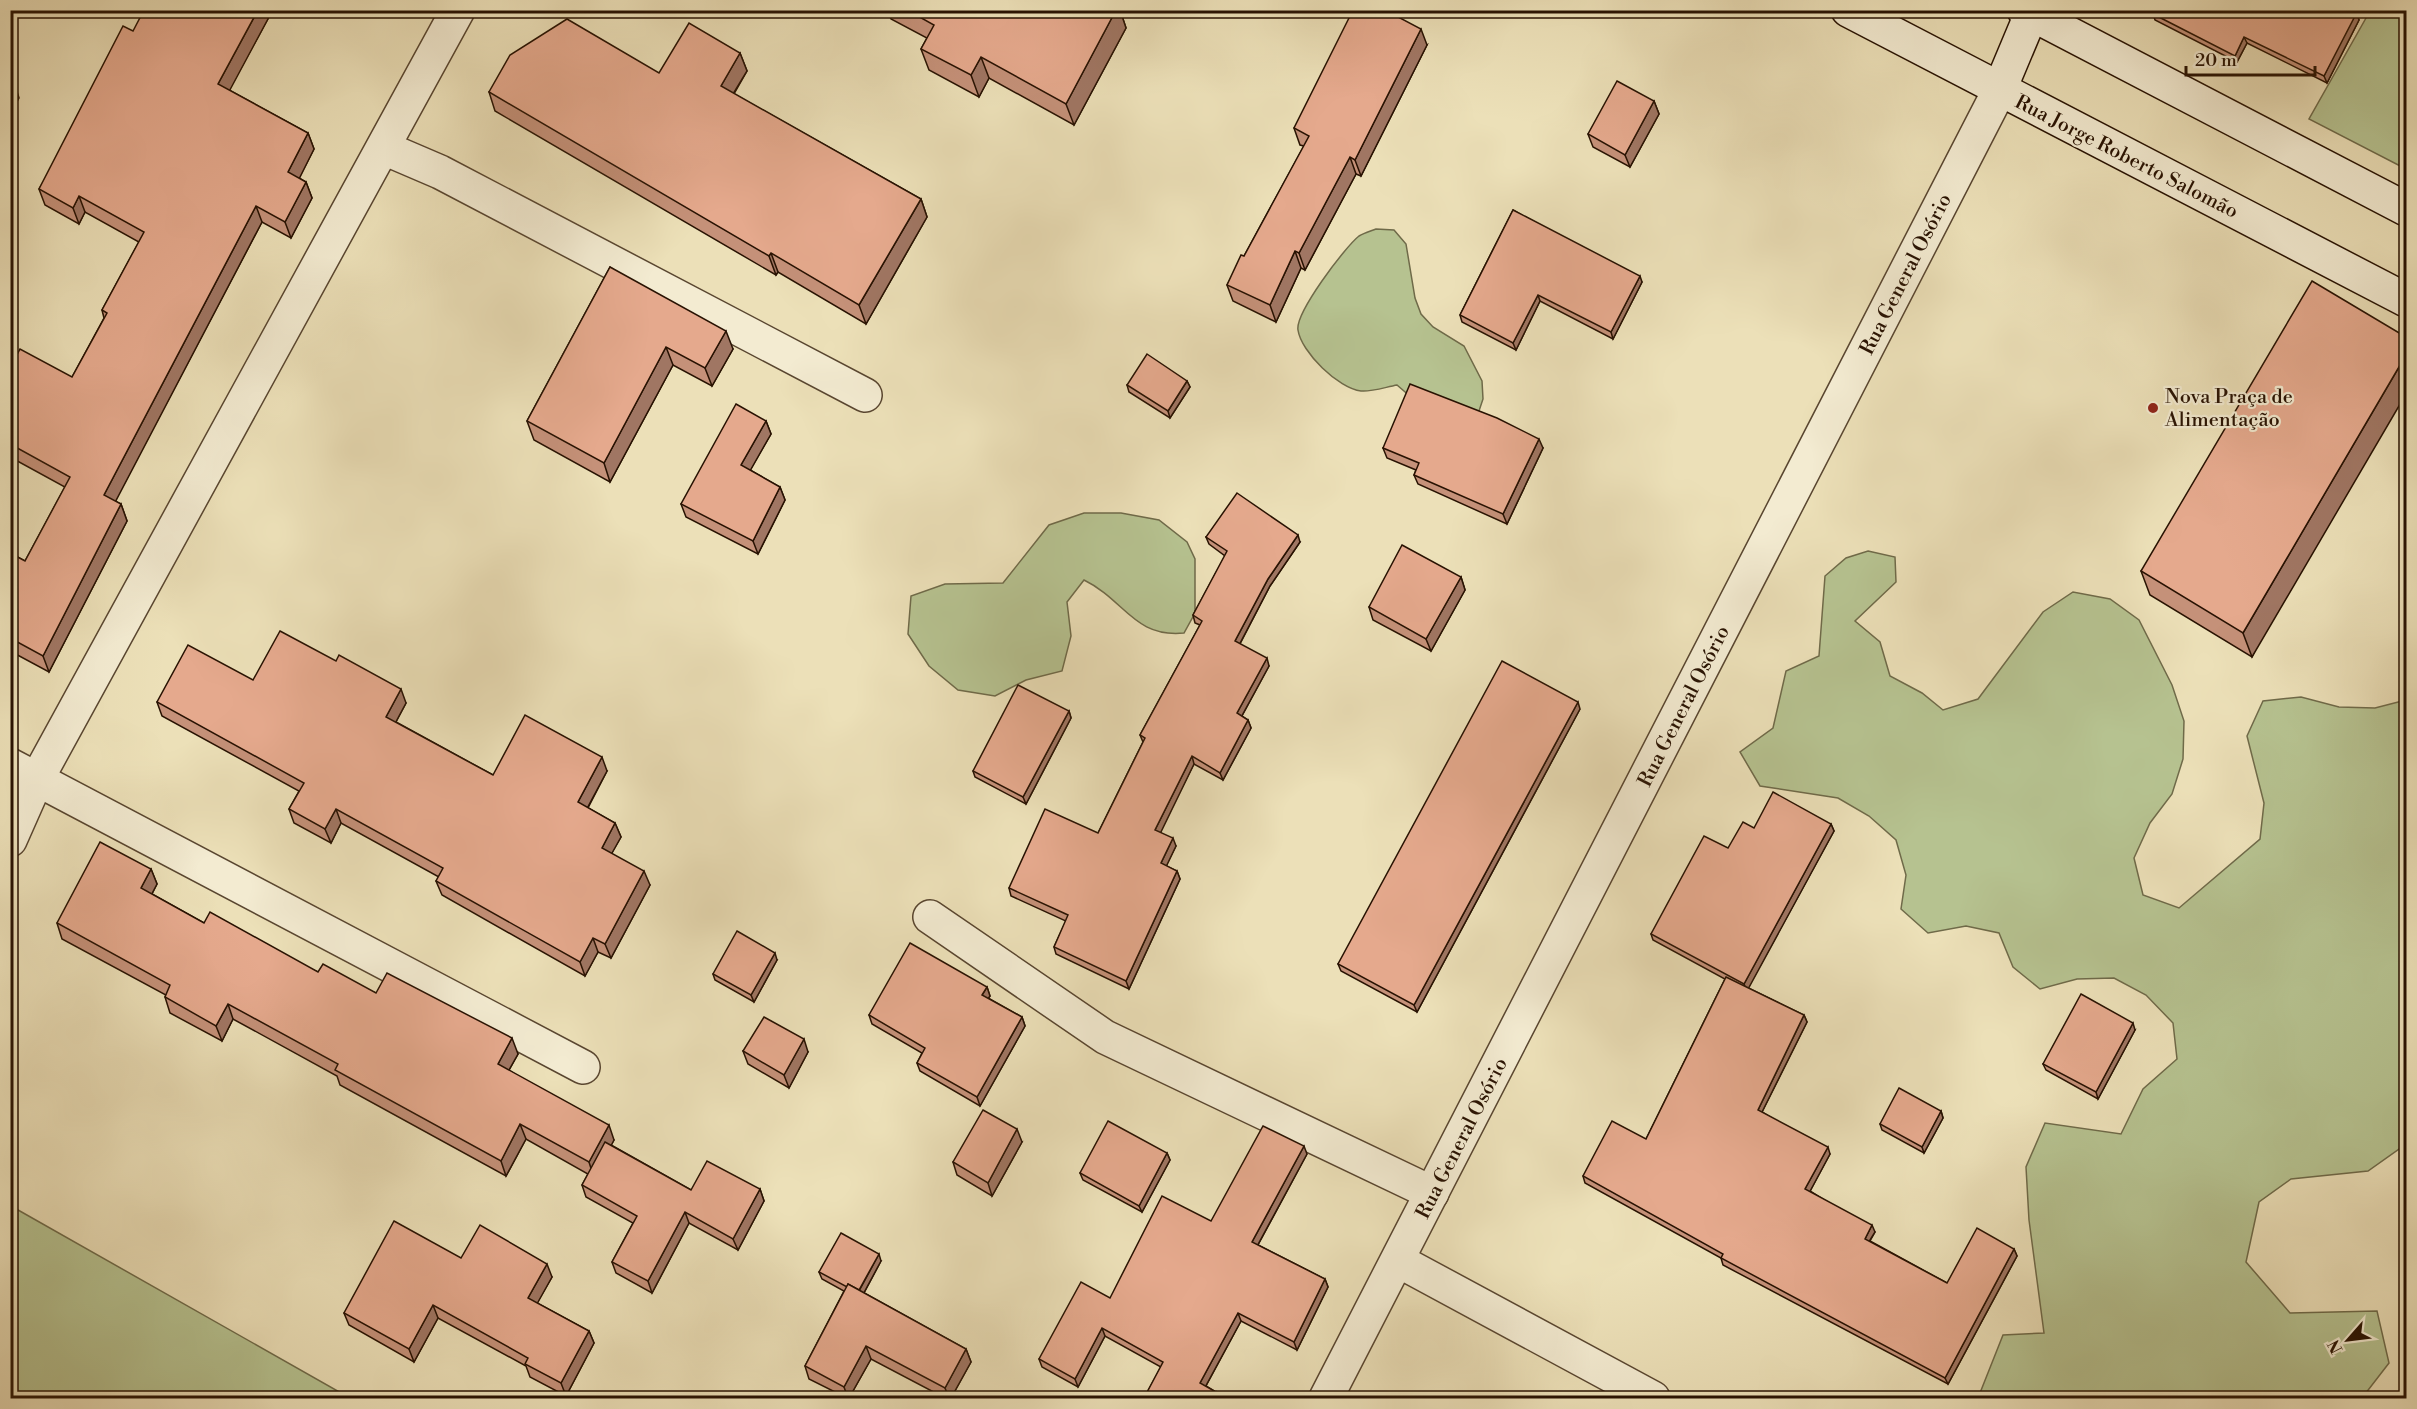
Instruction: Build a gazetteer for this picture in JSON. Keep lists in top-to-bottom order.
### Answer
{
  "streets": {
    "street": ["Rua Jorge Roberto Salomão", "Rua General Osório"]
  },
  "crossings": [
    ["Rua Jorge Roberto Salomão", "Rua General Osório"]
  ],
  "places": ["Nova Praça de Alimentação"],
  "scale_bar": "20 m",
  "north": "bottom left"
}
